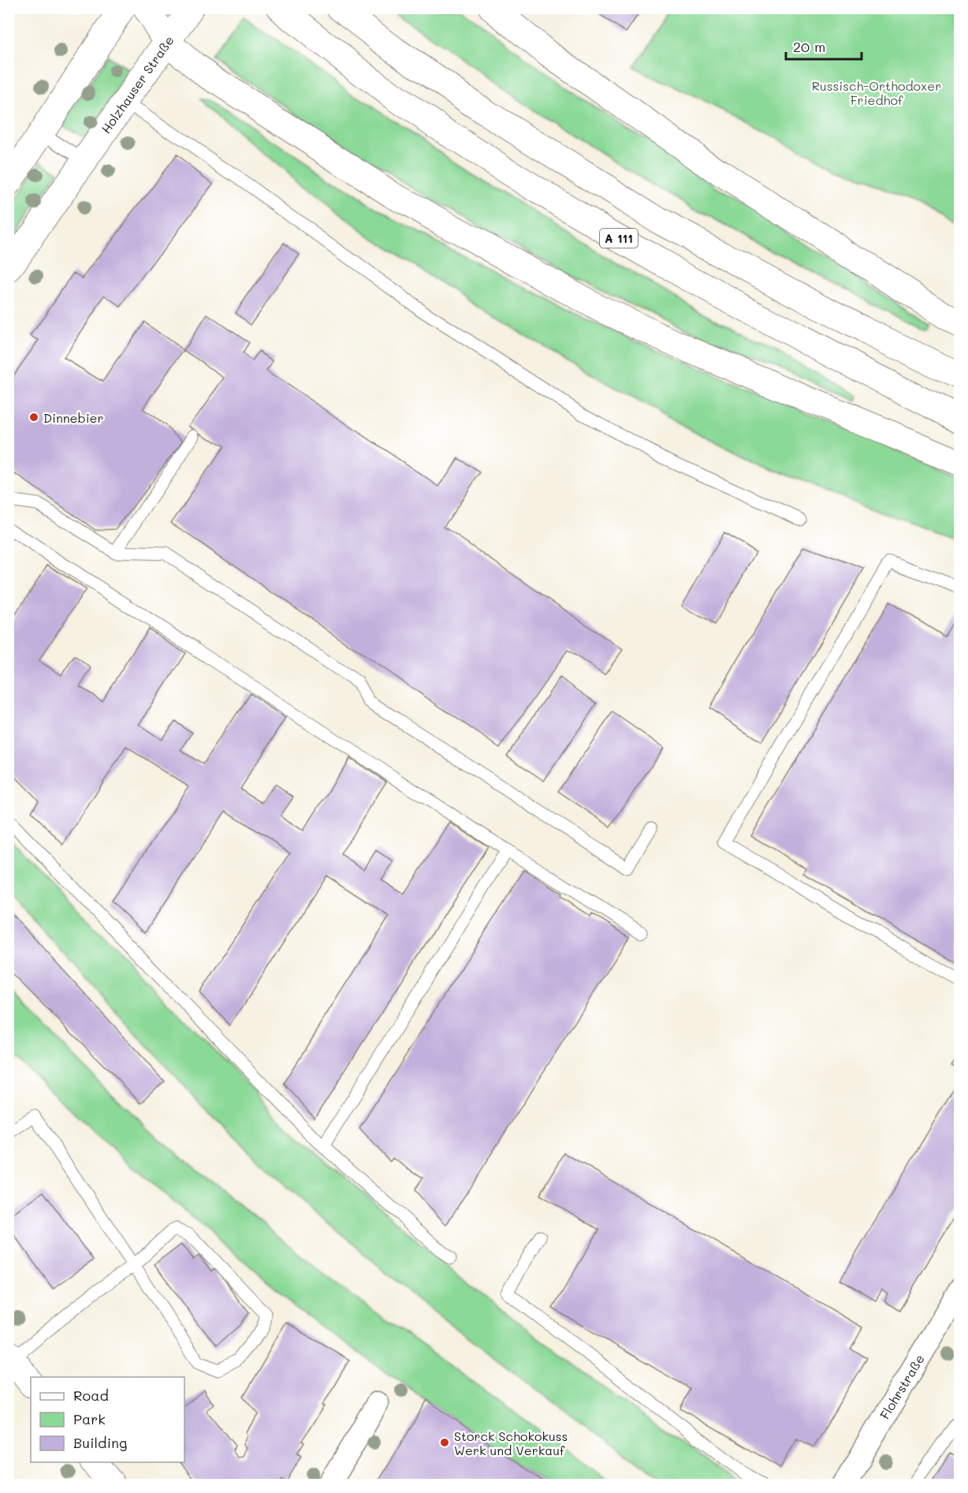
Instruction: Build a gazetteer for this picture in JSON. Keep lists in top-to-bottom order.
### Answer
{
  "streets": {
    "main road": ["Holzhauser Straße", "A 111"],
    "street": ["Flohrstraße"]
  },
  "parks": ["Russisch-Orthodoxer Friedhof"],
  "places": ["Dinnebier", "Storck Schokokuss Werk und Verkauf"],
  "legend": ["Road", "Park", "Building"],
  "scale_bar": "20 m"
}
